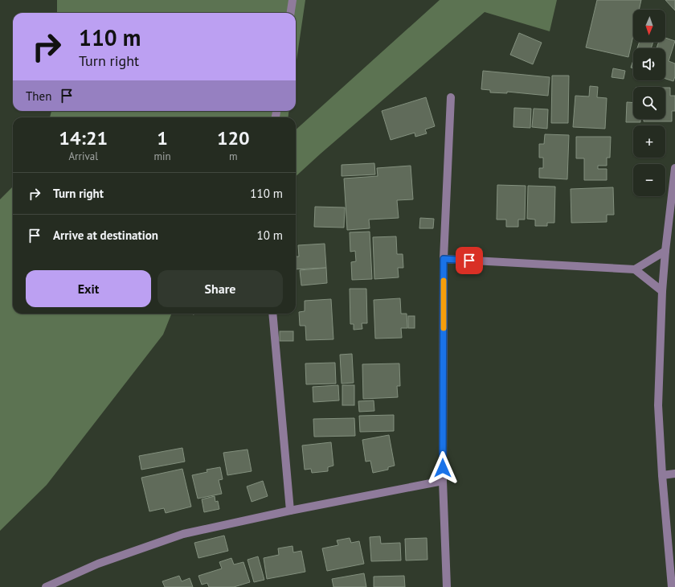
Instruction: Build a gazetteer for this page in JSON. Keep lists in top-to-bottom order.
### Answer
{
  "north": "bottom",
  "page": {
    "map_buttons": ["+", "−"],
    "turn": ["110 m", "Turn right"],
    "then": "Then",
    "eta": [
      "14:21",
      "Arrival",
      "1",
      "min",
      "120",
      "m"
    ],
    "list": [
      {
        "name": "Turn right",
        "value": "110 m"
      },
      {
        "name": "Arrive at destination",
        "value": "10 m"
      }
    ],
    "buttons": ["Exit", "Share"]
  }
}
